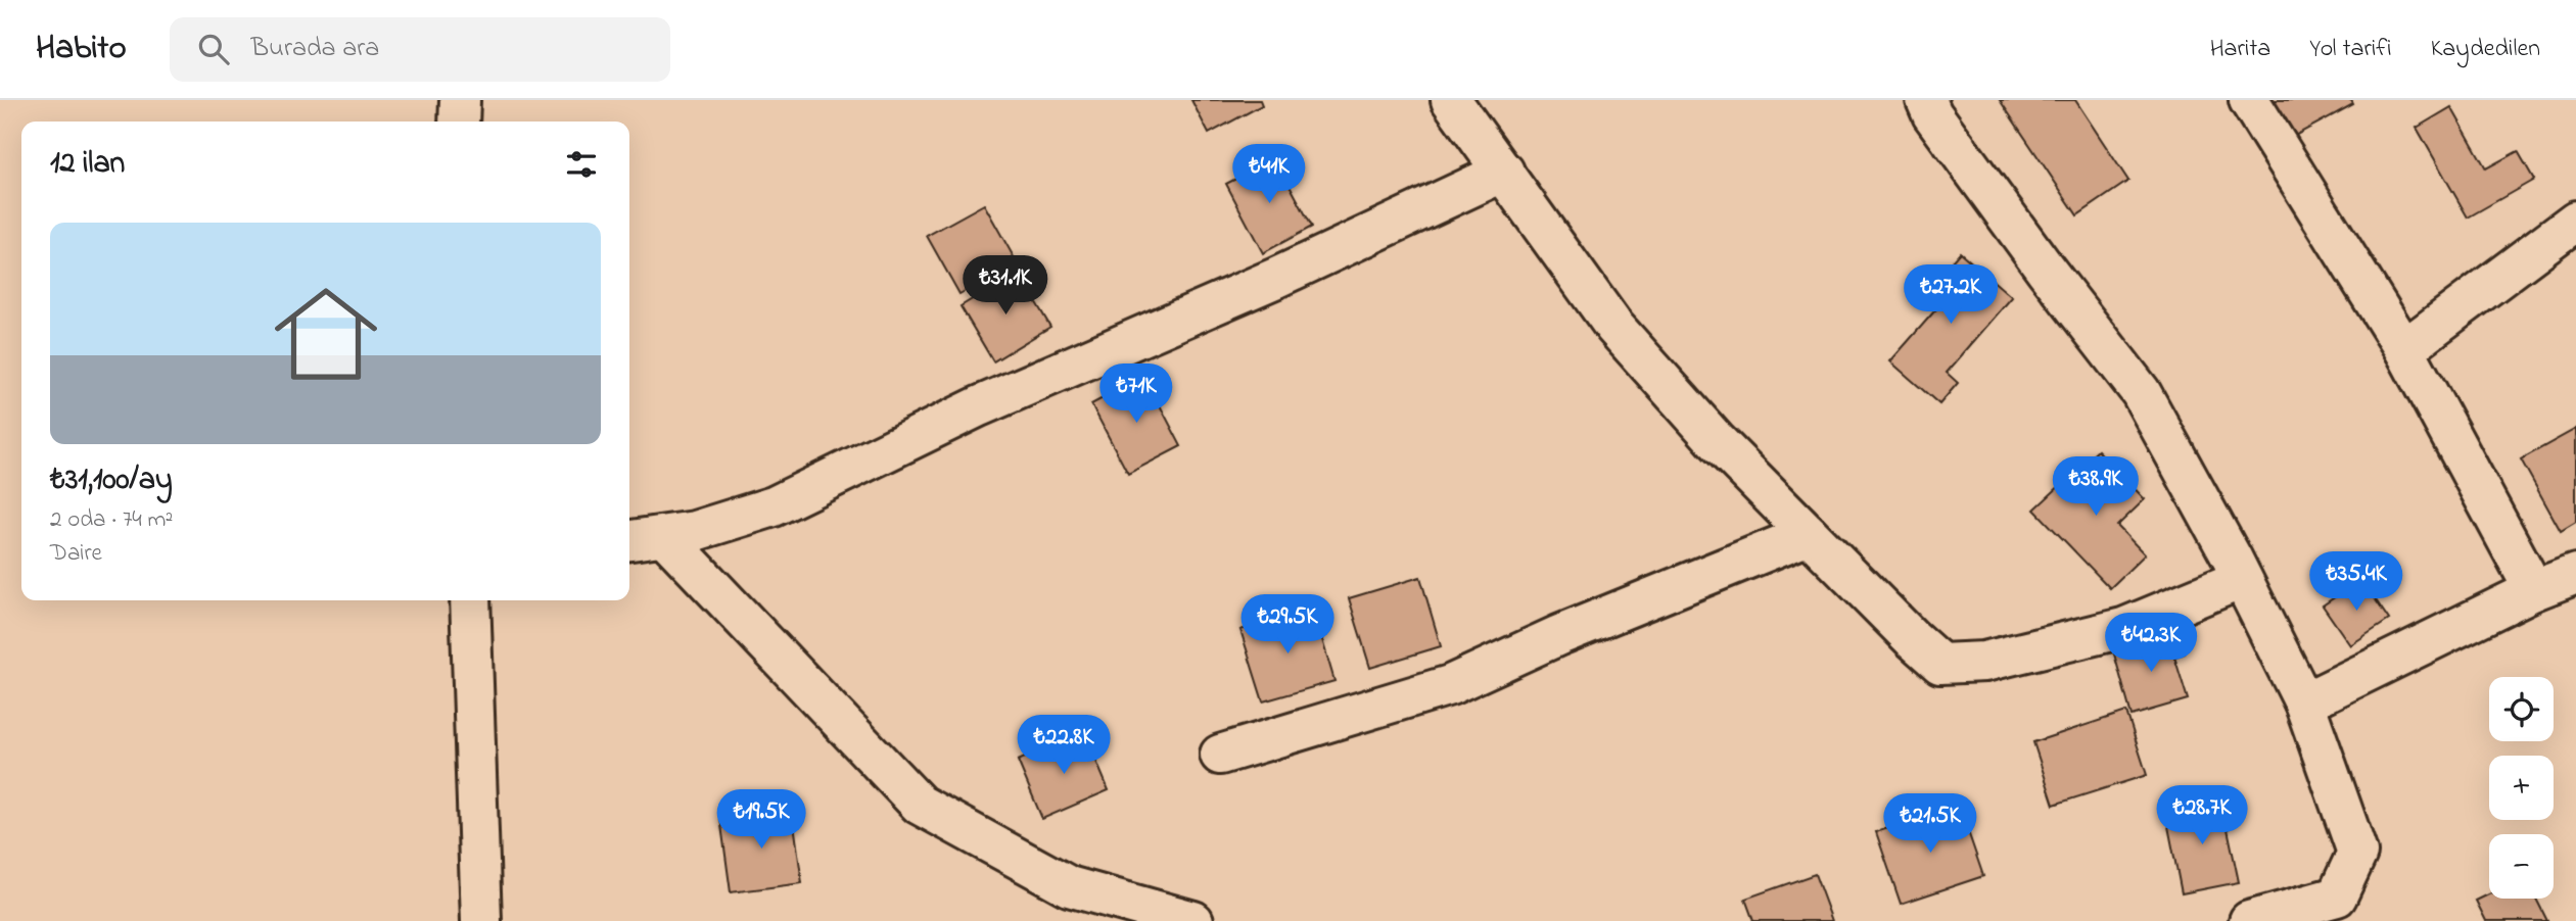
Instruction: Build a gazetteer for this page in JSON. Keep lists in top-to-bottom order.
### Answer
{
  "page": {
    "header": "Habito",
    "search": "Burada ara",
    "nav": ["Harita", "Yol tarifi", "Kaydedilen"],
    "heading": "12 ilan",
    "price": [
      "₺41K",
      "₺31.1K",
      "₺27.2K",
      "₺71K",
      "₺38.9K",
      "₺35.4K",
      "₺29.5K",
      "₺42.3K",
      "₺22.8K",
      "₺28.7K",
      "₺19.5K",
      "₺21.5K"
    ],
    "list": [
      {
        "name": "₺31,100/ay",
        "note": "2 oda · 74 m² · Daire"
      }
    ],
    "map_buttons": ["+", "−"]
  }
}
